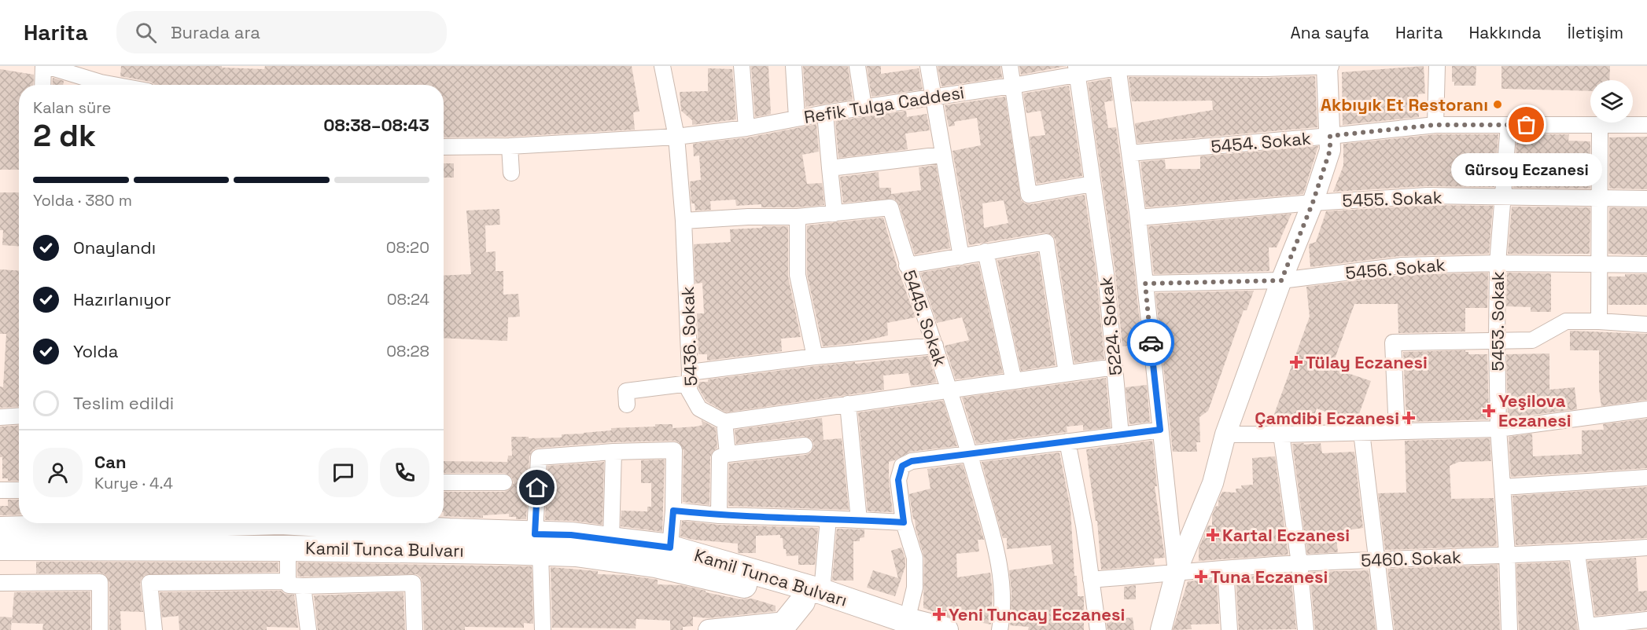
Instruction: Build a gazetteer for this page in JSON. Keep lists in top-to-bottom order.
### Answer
{
  "streets": {
    "main road": ["Kamil Tunca Bulvarı"],
    "street": [
      "Refik Tulga Caddesi",
      "5454. Sokak",
      "5455. Sokak",
      "5456. Sokak",
      "5445. Sokak",
      "5453. Sokak",
      "5224. Sokak",
      "5436. Sokak",
      "5460. Sokak"
    ]
  },
  "crossings": [
    ["Refik Tulga Caddesi", "5224. Sokak"],
    ["Refik Tulga Caddesi", "5436. Sokak"],
    ["5454. Sokak", "5453. Sokak"],
    ["5455. Sokak", "5453. Sokak"],
    ["5456. Sokak", "5453. Sokak"],
    ["5445. Sokak", "5436. Sokak"],
    ["5453. Sokak", "5460. Sokak"]
  ],
  "places": {
    "other": ["Akbıyık Et Restoranı", "Gürsoy Eczanesi"],
    "health": [
      "Tülay Eczanesi",
      "Yeşilova Eczanesi",
      "Çamdibi Eczanesi",
      "Kartal Eczanesi",
      "Tuna Eczanesi",
      "Yeni Tuncay Eczanesi"
    ]
  },
  "page": {
    "header": "Harita",
    "search": "Burada ara",
    "nav": [
      "Ana sayfa",
      "Harita",
      "Hakkında",
      "İletişim"
    ],
    "heading": ["2 dk", "Kalan süre", "08:38–08:43"],
    "panel": ["Can", "Kurye · 4.4"],
    "bubble": "Gürsoy Eczanesi",
    "bar": "Yolda · 380 m",
    "list": [
      ["Onaylandı", "08:20"],
      ["Hazırlanıyor", "08:24"],
      ["Yolda", "08:28"],
      "Teslim edildi"
    ]
  }
}
